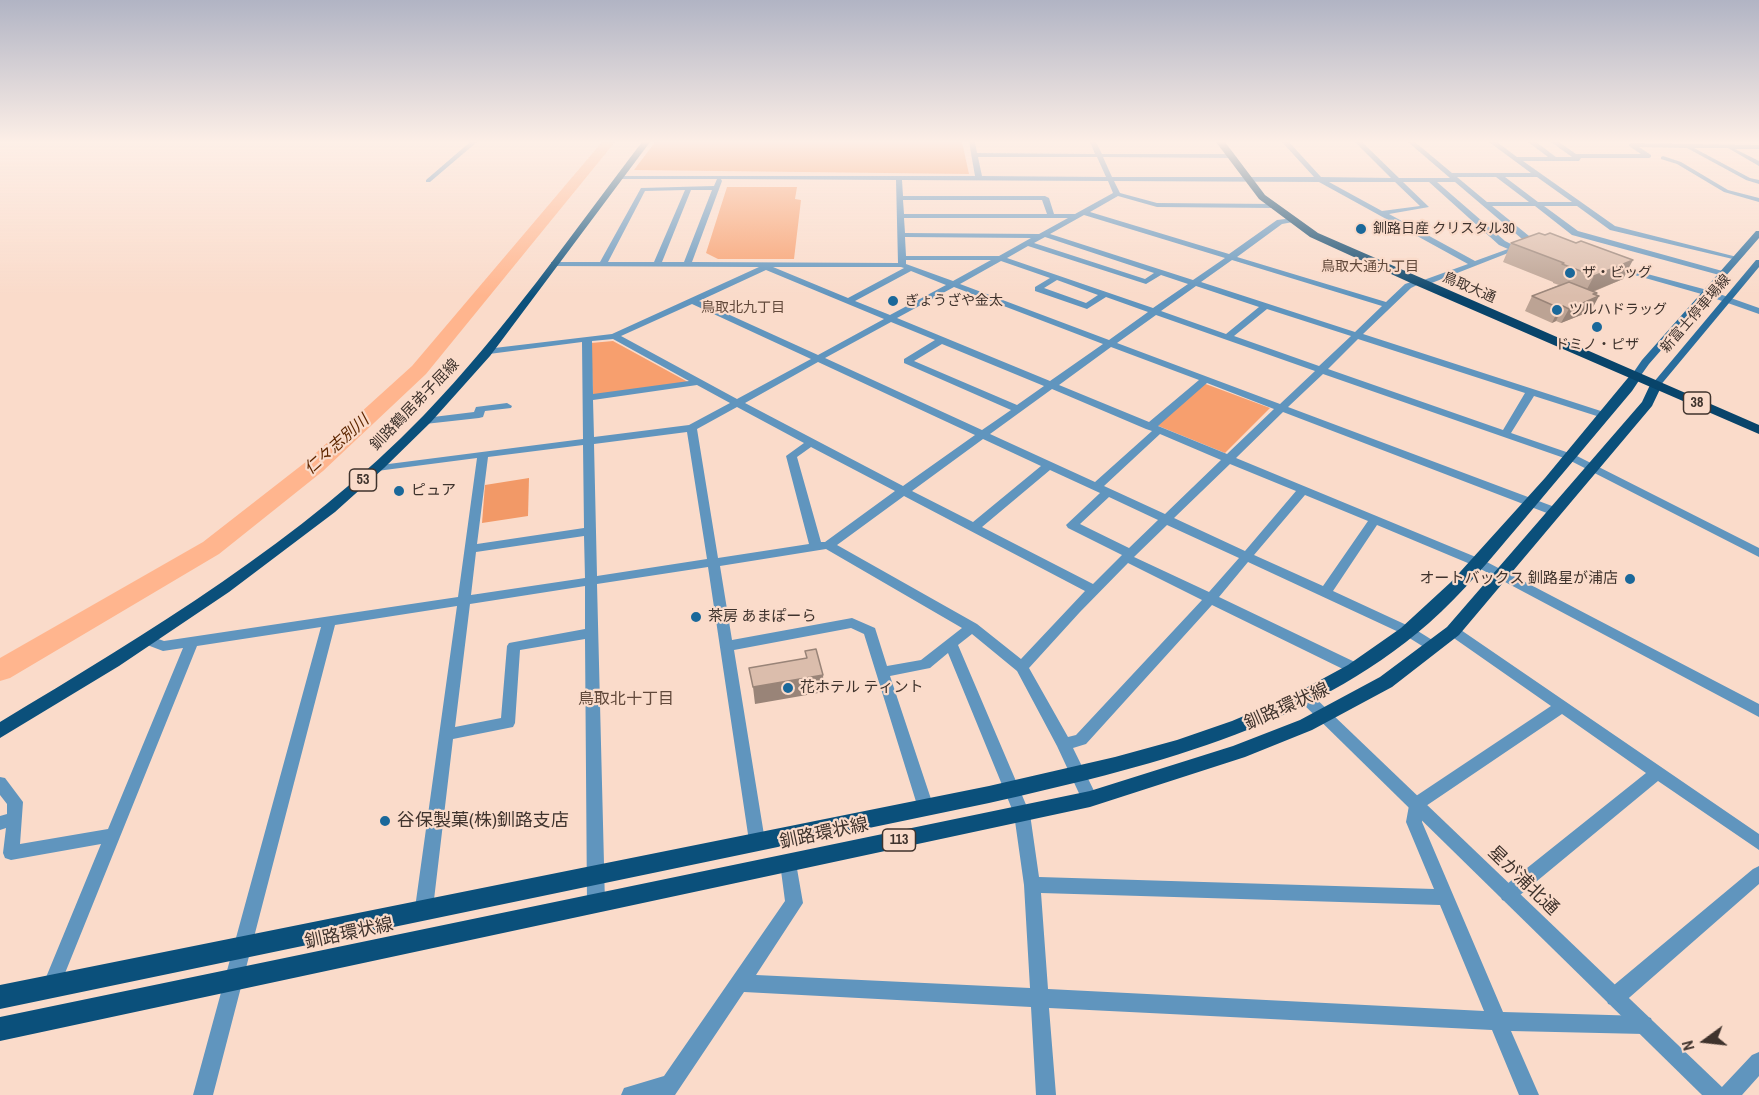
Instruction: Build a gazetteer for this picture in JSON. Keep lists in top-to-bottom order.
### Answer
{
  "streets": {
    "highway": ["鳥取大通", "38"],
    "main road": [
      "新富士停車場線",
      "釧路鶴居弟子屈線",
      "53",
      "釧路環状線",
      "113"
    ],
    "street": ["星が浦北通"]
  },
  "crossings": [
    ["鳥取大通", "新富士停車場線"],
    ["鳥取大通", "38"],
    ["鳥取大通", "釧路環状線"],
    ["新富士停車場線", "38"],
    ["新富士停車場線", "釧路環状線"],
    ["38", "釧路環状線"],
    ["釧路環状線", "星が浦北通"]
  ],
  "districts": ["鳥取大通九丁目", "鳥取北九丁目", "鳥取北十丁目"],
  "water": ["仁々志別川"],
  "places": [
    "釧路日産 クリスタル30",
    "ザ・ビッグ",
    "ぎょうざや金太",
    "ツルハドラッグ",
    "ドミノ・ピザ",
    "ピュア",
    "オートバックス 釧路星が浦店",
    "茶房 あまぽーら",
    "花ホテル ティント",
    "谷保製菓(株)釧路支店"
  ],
  "north": "left"
}
